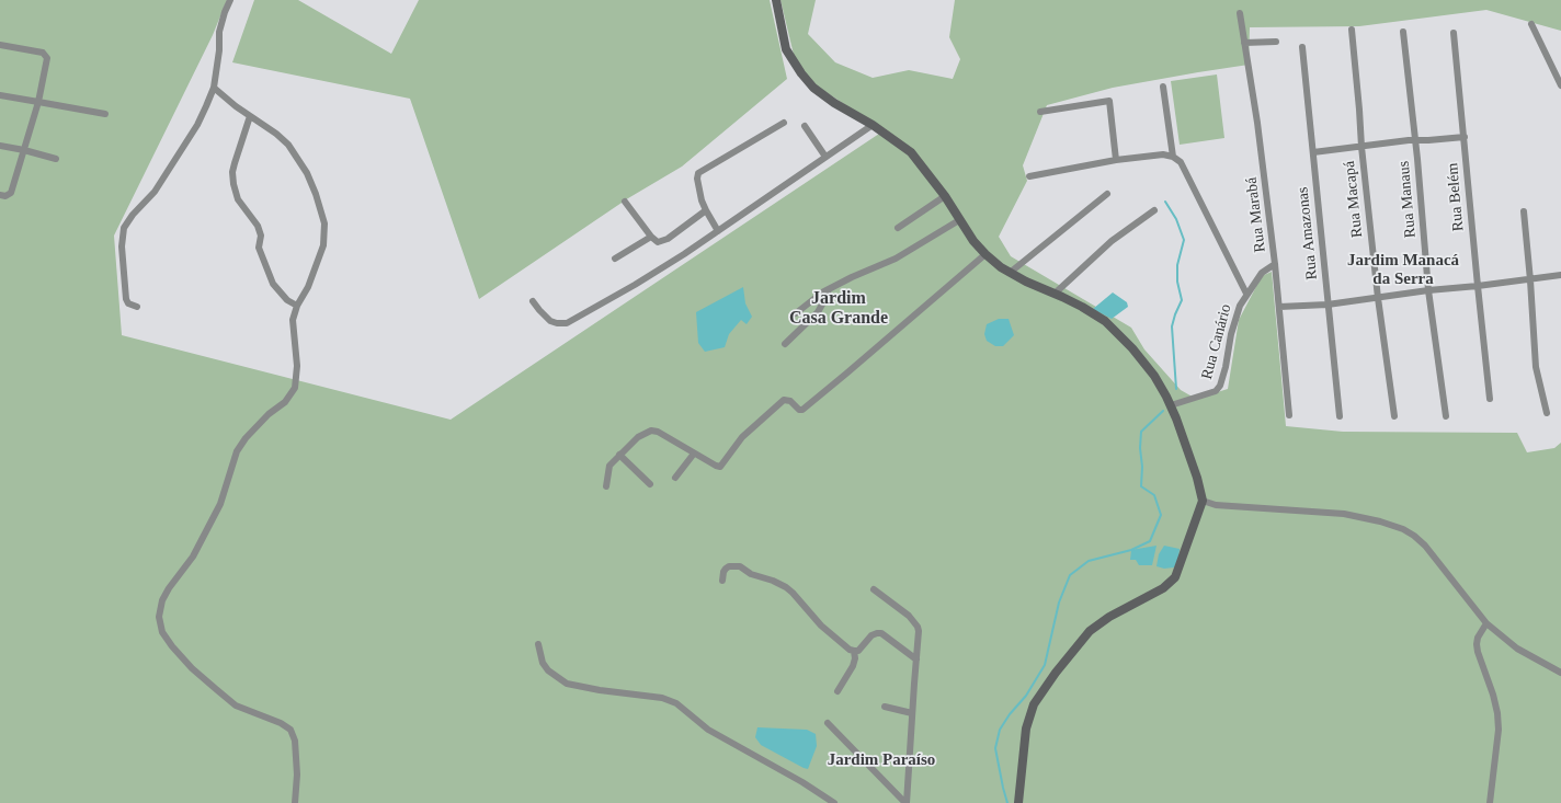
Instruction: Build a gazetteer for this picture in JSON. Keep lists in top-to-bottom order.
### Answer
{
  "streets": {
    "street": [
      "Rua Belém",
      "Rua Macapá",
      "Rua Manaus",
      "Rua Marabá",
      "Rua Amazonas",
      "Rua Canário"
    ]
  },
  "crossings": [
    ["Rua Marabá", "Rua Canário"]
  ],
  "districts": ["Jardim Manacá da Serra", "Jardim Casa Grande", "Jardim Paraíso"]
}
